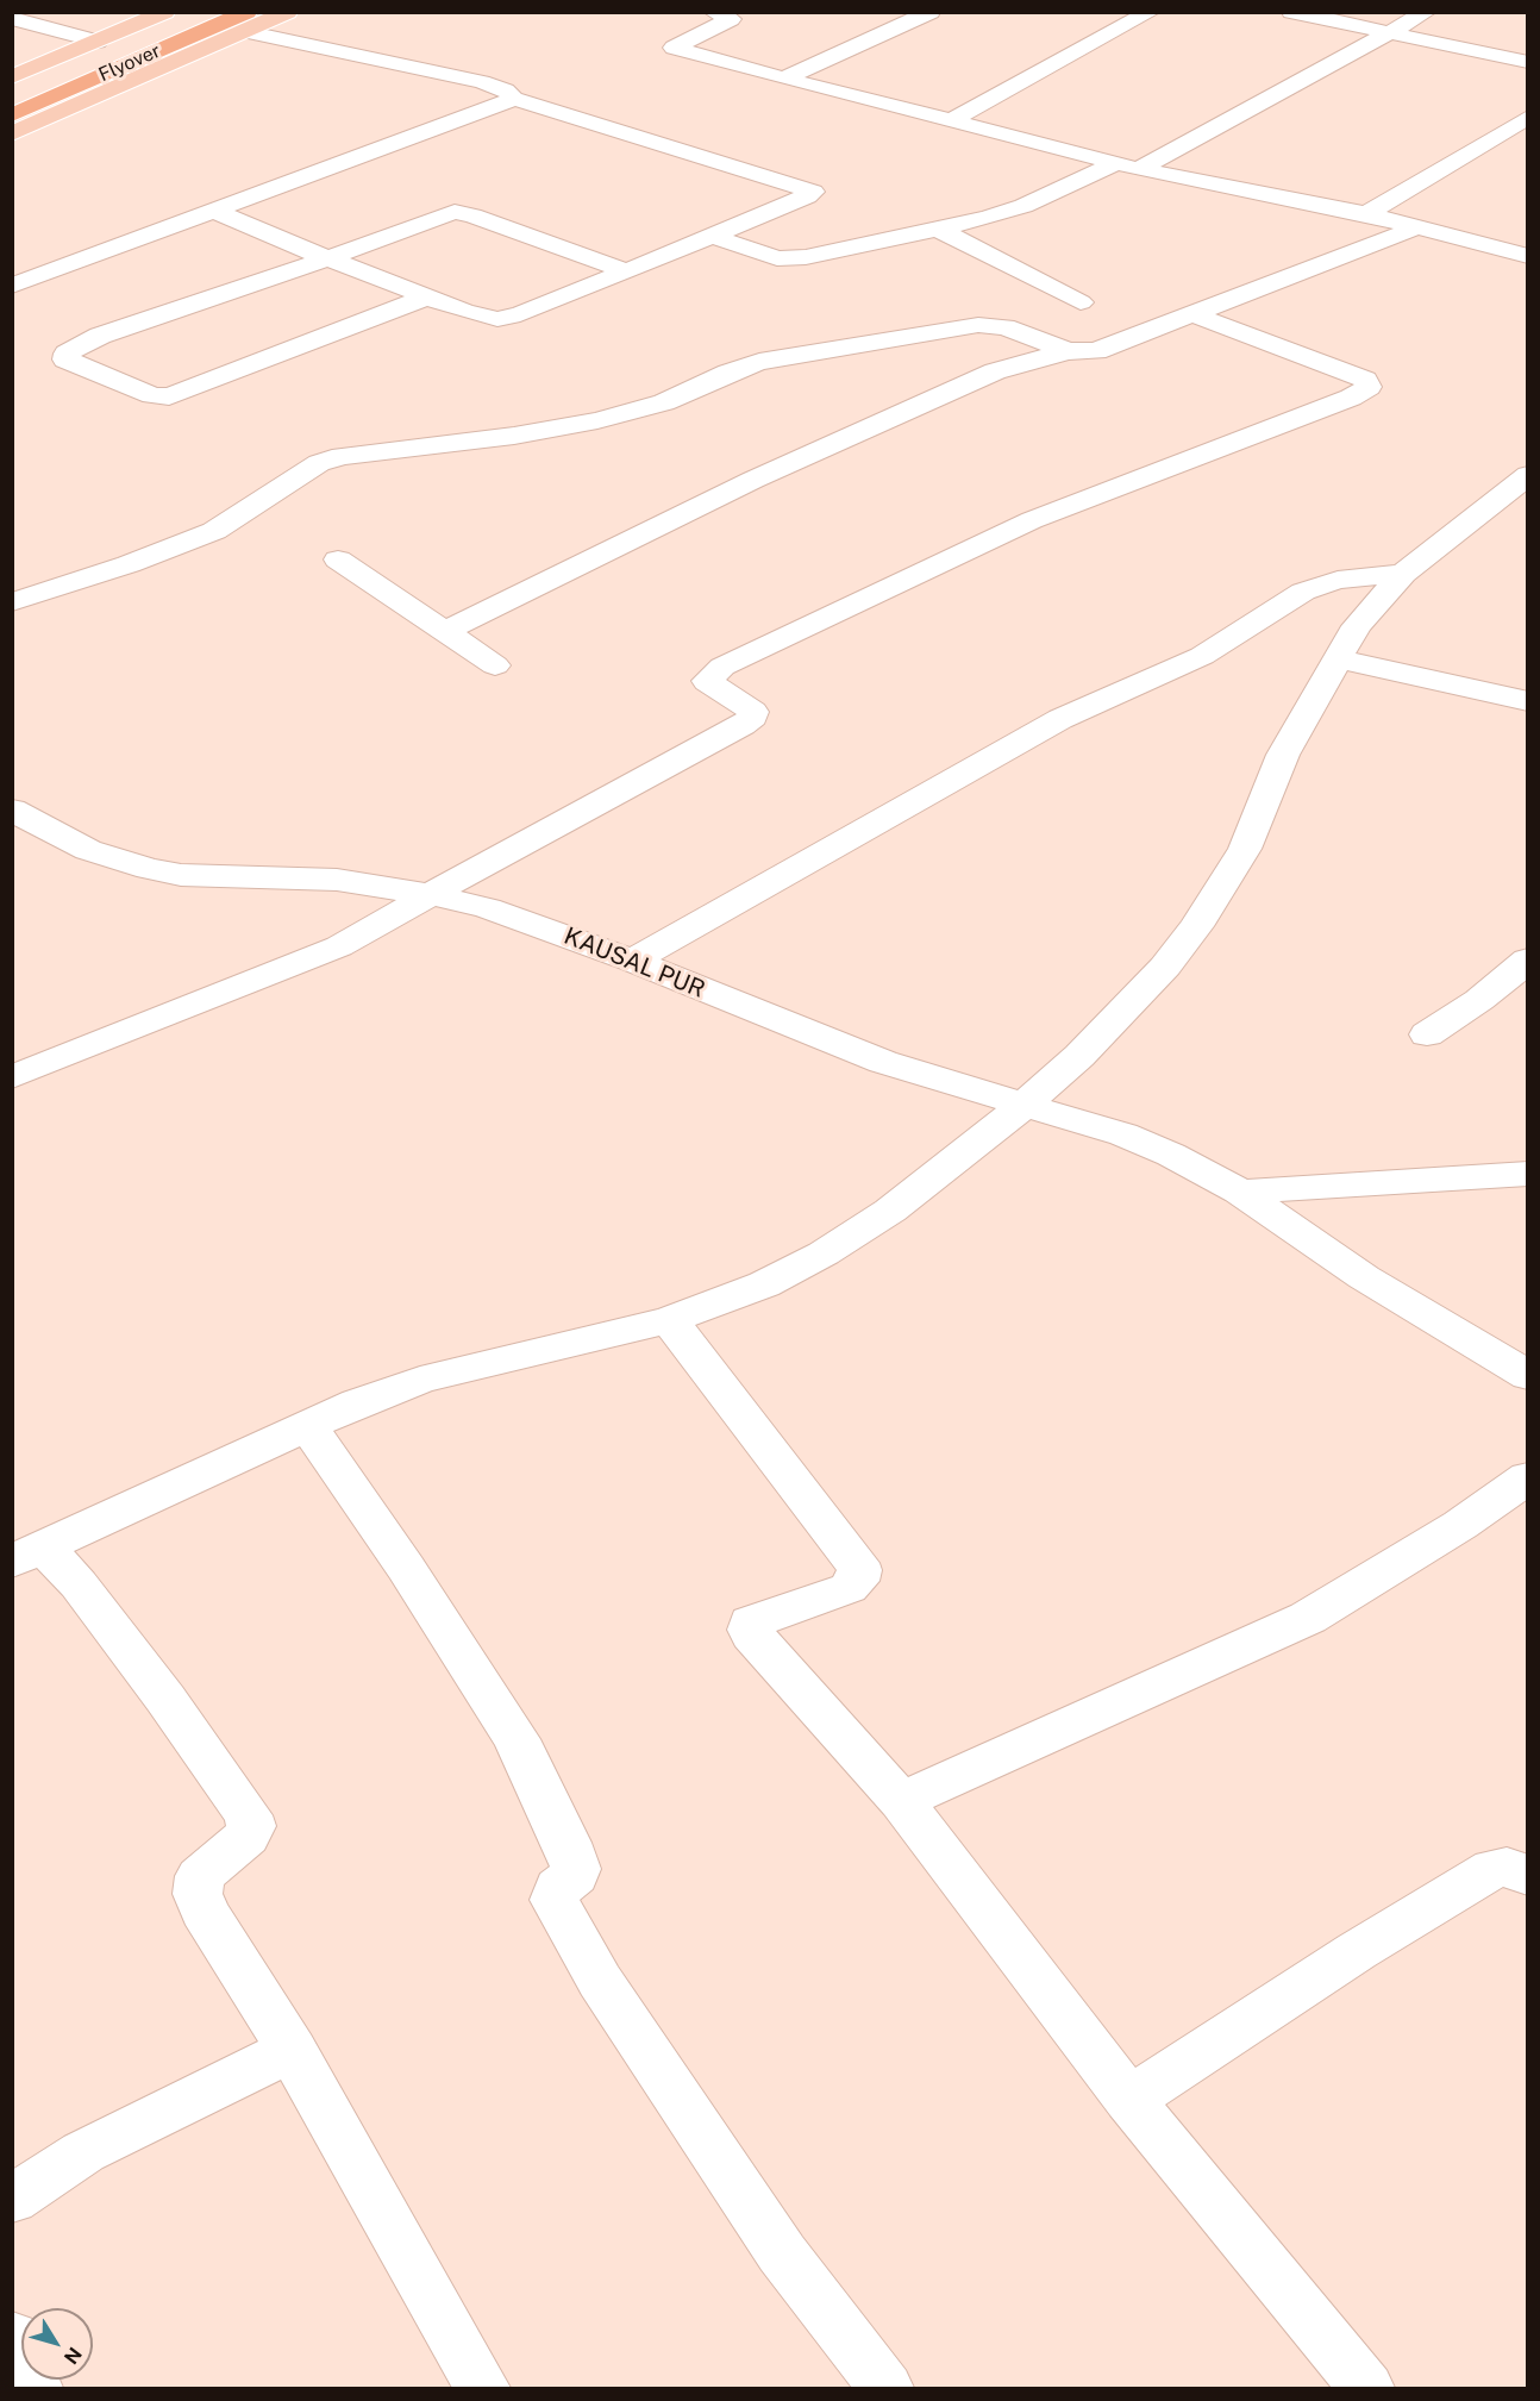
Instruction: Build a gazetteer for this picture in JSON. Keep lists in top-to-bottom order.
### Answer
{
  "streets": {
    "highway": ["Flyover"],
    "street": ["KAUSAL PUR"]
  },
  "north": "bottom right"
}
